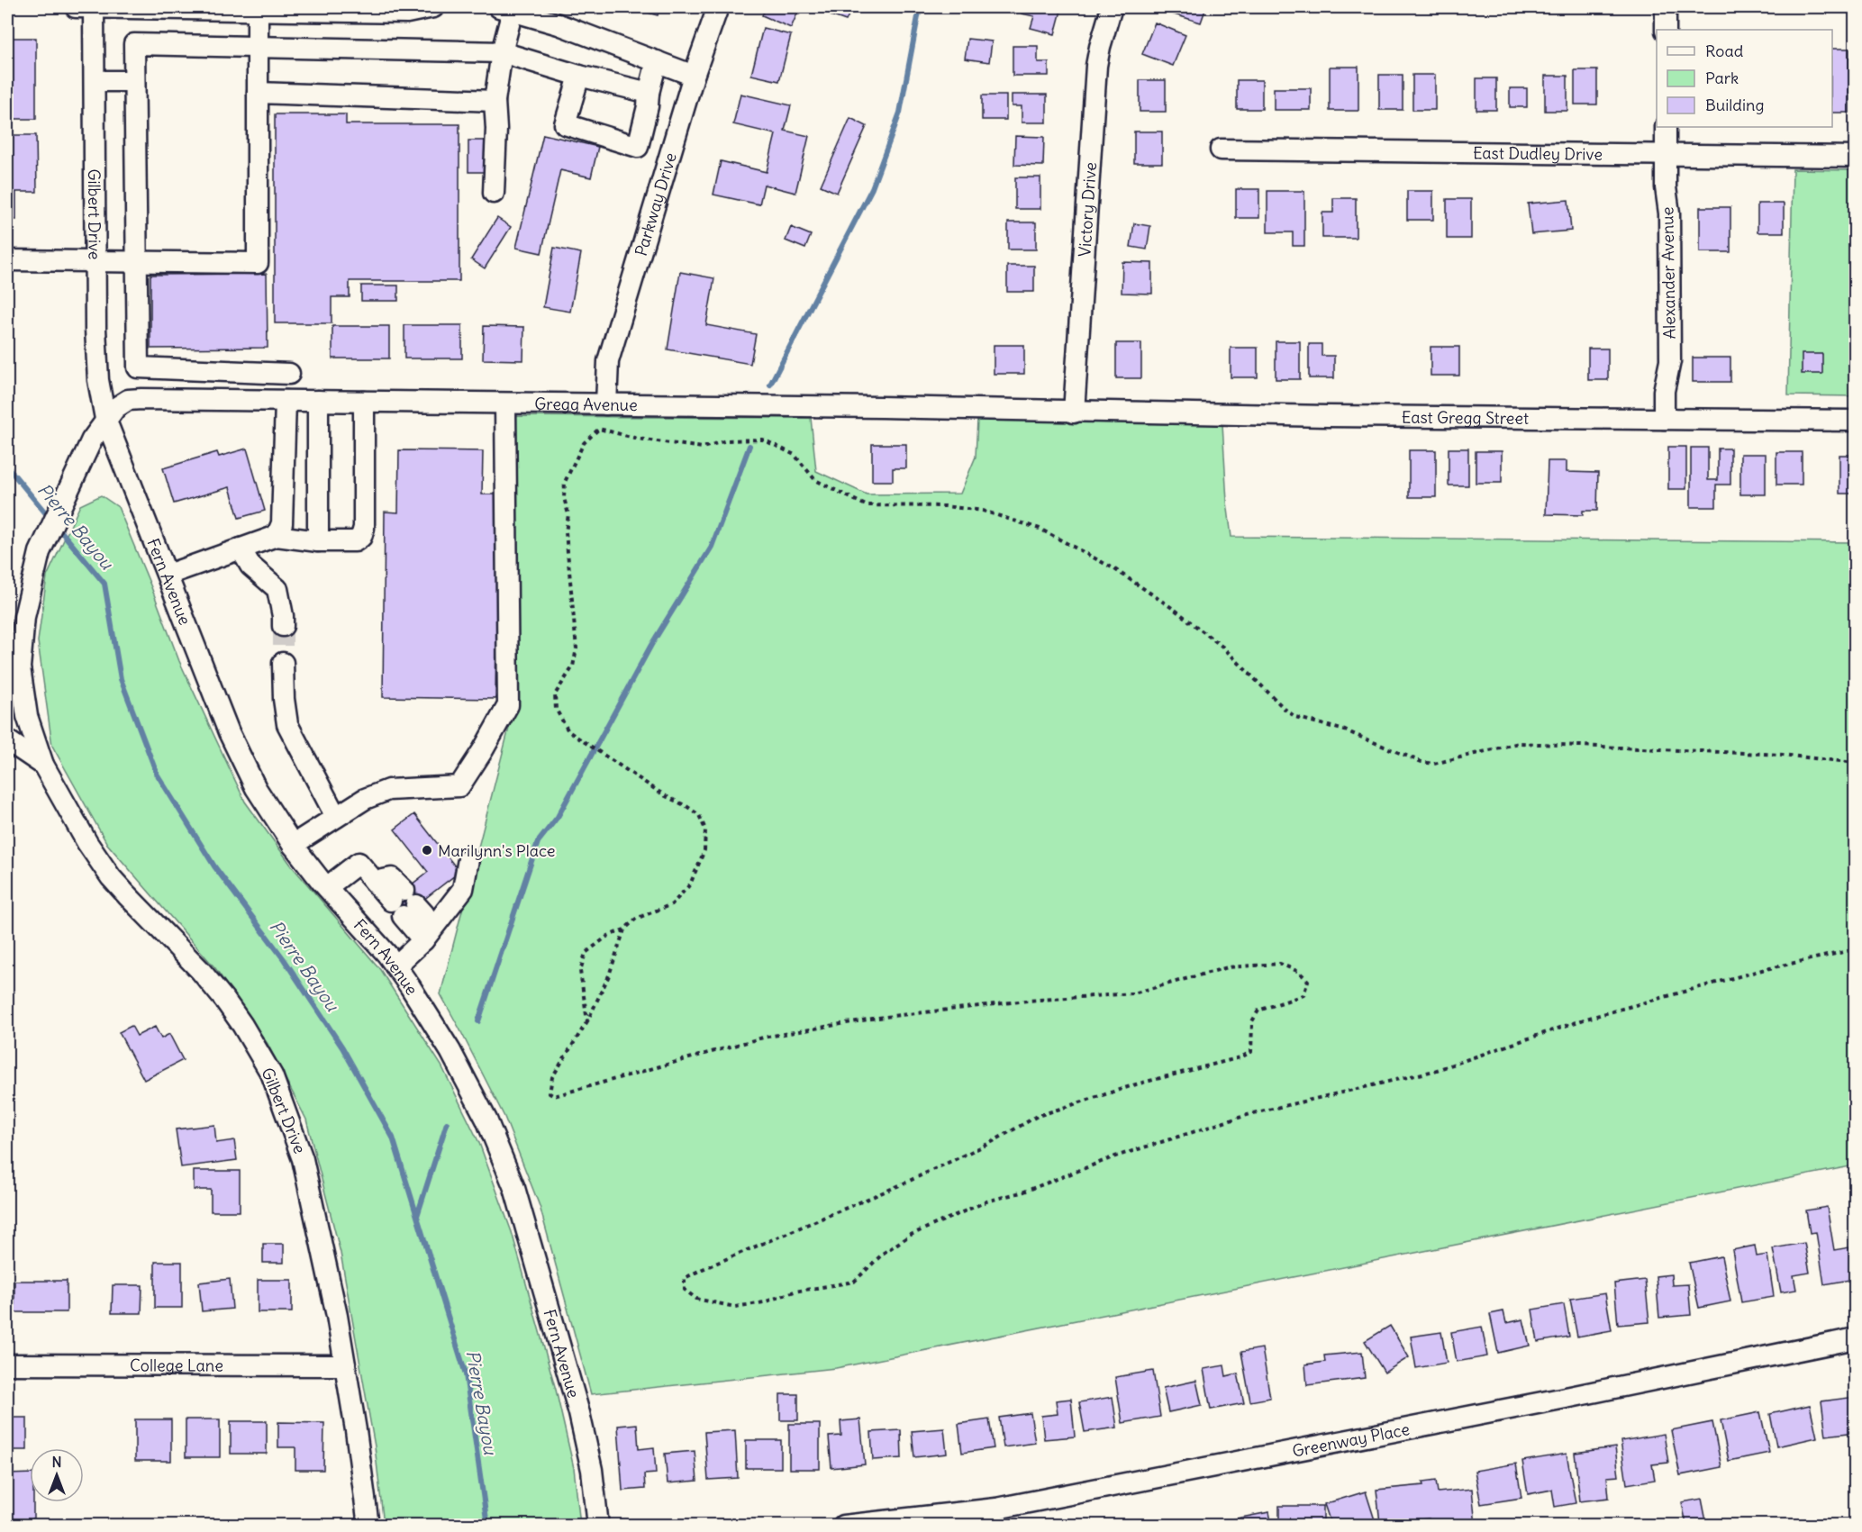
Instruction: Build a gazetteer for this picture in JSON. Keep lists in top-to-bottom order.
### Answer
{
  "streets": {
    "street": [
      "East Dudley Drive",
      "Parkway Drive",
      "Victory Drive",
      "Gilbert Drive",
      "Alexander Avenue",
      "Gregg Avenue",
      "East Gregg Street",
      "Fern Avenue",
      "College Lane",
      "Greenway Place"
    ]
  },
  "crossings": [
    ["East Dudley Drive", "Alexander Avenue"],
    ["Parkway Drive", "Gregg Avenue"],
    ["Victory Drive", "Gregg Avenue"],
    ["Victory Drive", "East Gregg Street"],
    ["Gilbert Drive", "Gregg Avenue"],
    ["Gilbert Drive", "Fern Avenue"],
    ["Gilbert Drive", "College Lane"],
    ["Alexander Avenue", "East Gregg Street"],
    ["Gregg Avenue", "East Gregg Street"],
    ["Gregg Avenue", "Fern Avenue"]
  ],
  "water": ["Pierre Bayou"],
  "places": ["Marilynn's Place"],
  "legend": ["Road", "Park", "Building"],
  "north": "top"
}
